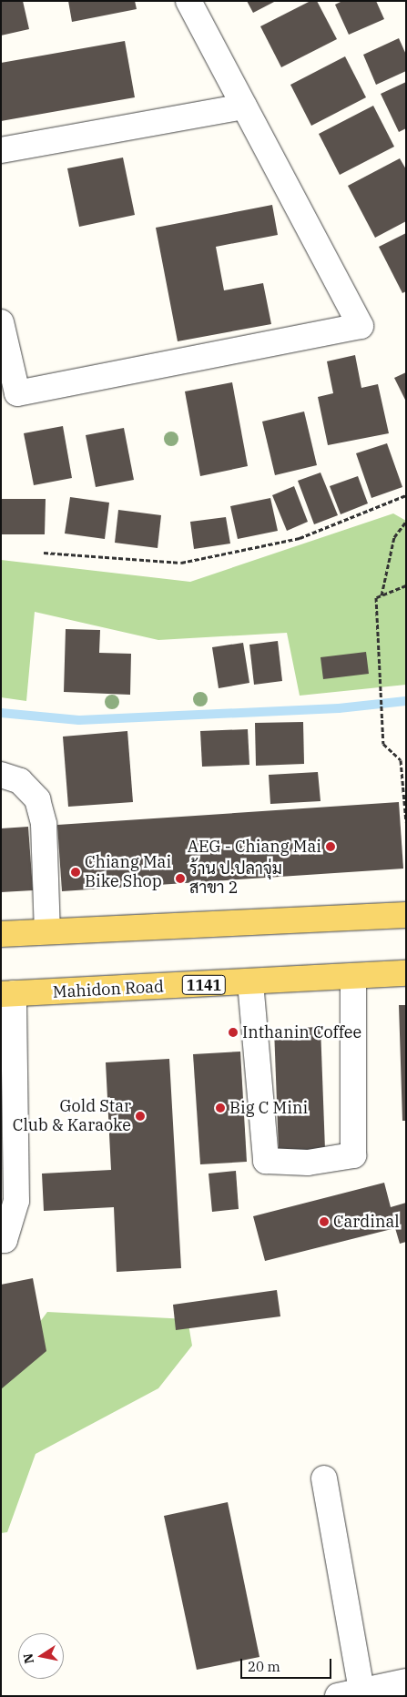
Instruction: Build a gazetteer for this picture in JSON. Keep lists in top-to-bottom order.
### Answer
{
  "streets": {
    "main road": ["1141", "Mahidon Road"]
  },
  "places": [
    "AEG - Chiang Mai",
    "Chiang Mai Bike Shop",
    "ร้าน ป.ปลาจุ่ม สาขา 2",
    "Inthanin Coffee",
    "Big C Mini",
    "Gold Star Club & Karaoke",
    "Cardinal"
  ],
  "scale_bar": "20 m",
  "north": "left"
}
